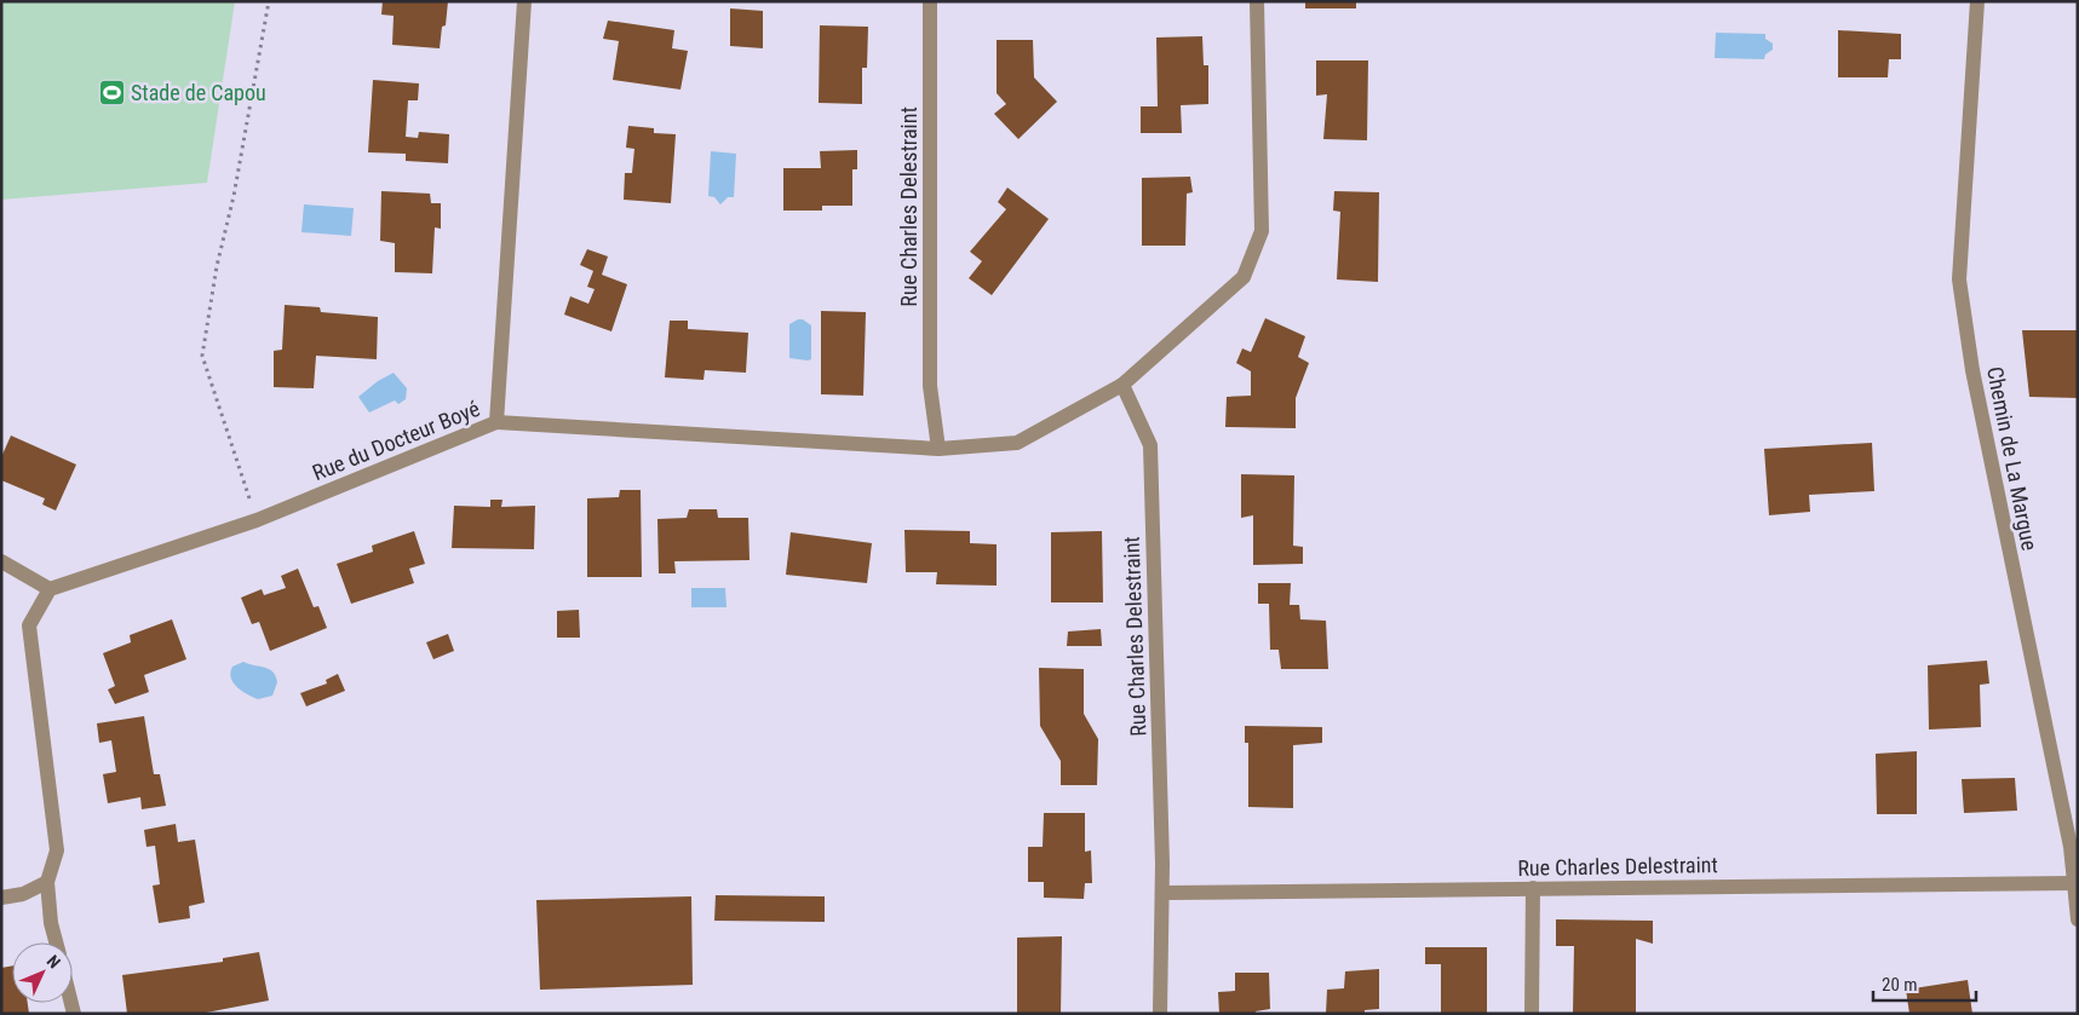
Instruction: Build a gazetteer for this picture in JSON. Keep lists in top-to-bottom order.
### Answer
{
  "streets": {
    "street": ["Rue Charles Delestraint", "Rue du Docteur Boyé", "Chemin de La Margue"]
  },
  "crossings": [
    ["Rue Charles Delestraint", "Chemin de La Margue"]
  ],
  "places": {
    "sports": ["Stade de Capou"]
  },
  "scale_bar": "20 m",
  "north": "top right"
}
